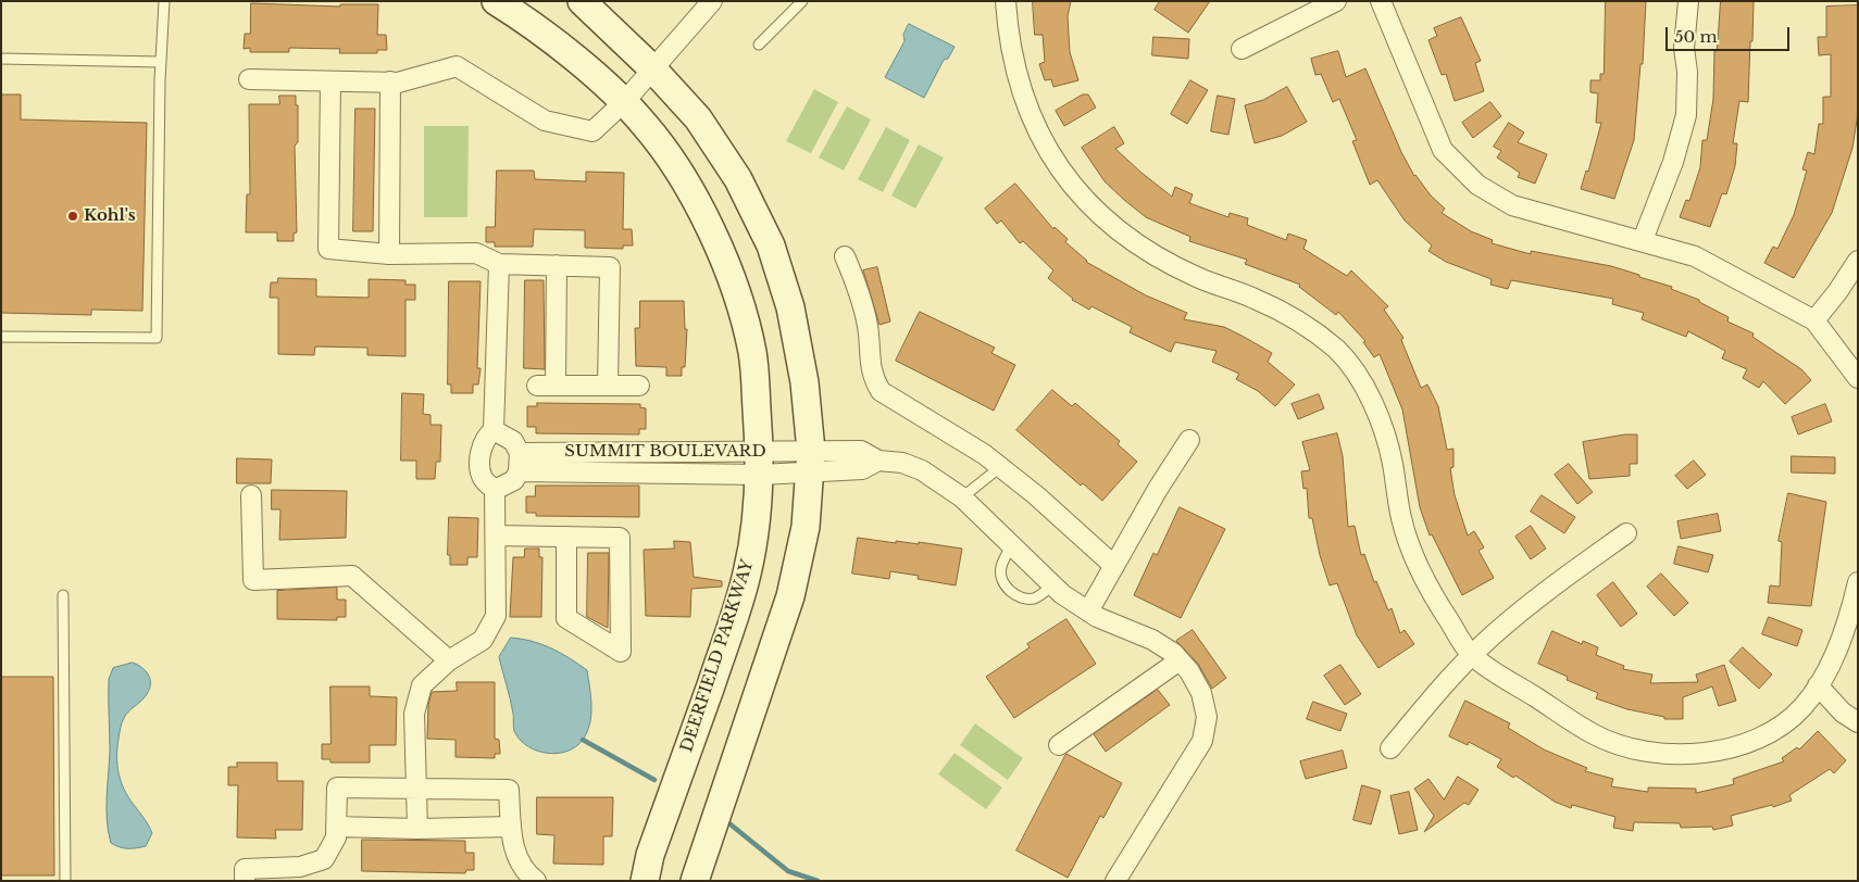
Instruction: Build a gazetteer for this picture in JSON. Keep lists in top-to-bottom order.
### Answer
{
  "streets": {
    "main road": ["DEERFIELD PARKWAY"],
    "street": ["SUMMIT BOULEVARD"]
  },
  "crossings": [
    ["SUMMIT BOULEVARD", "DEERFIELD PARKWAY"]
  ],
  "places": ["Kohl's"],
  "scale_bar": "50 m"
}
